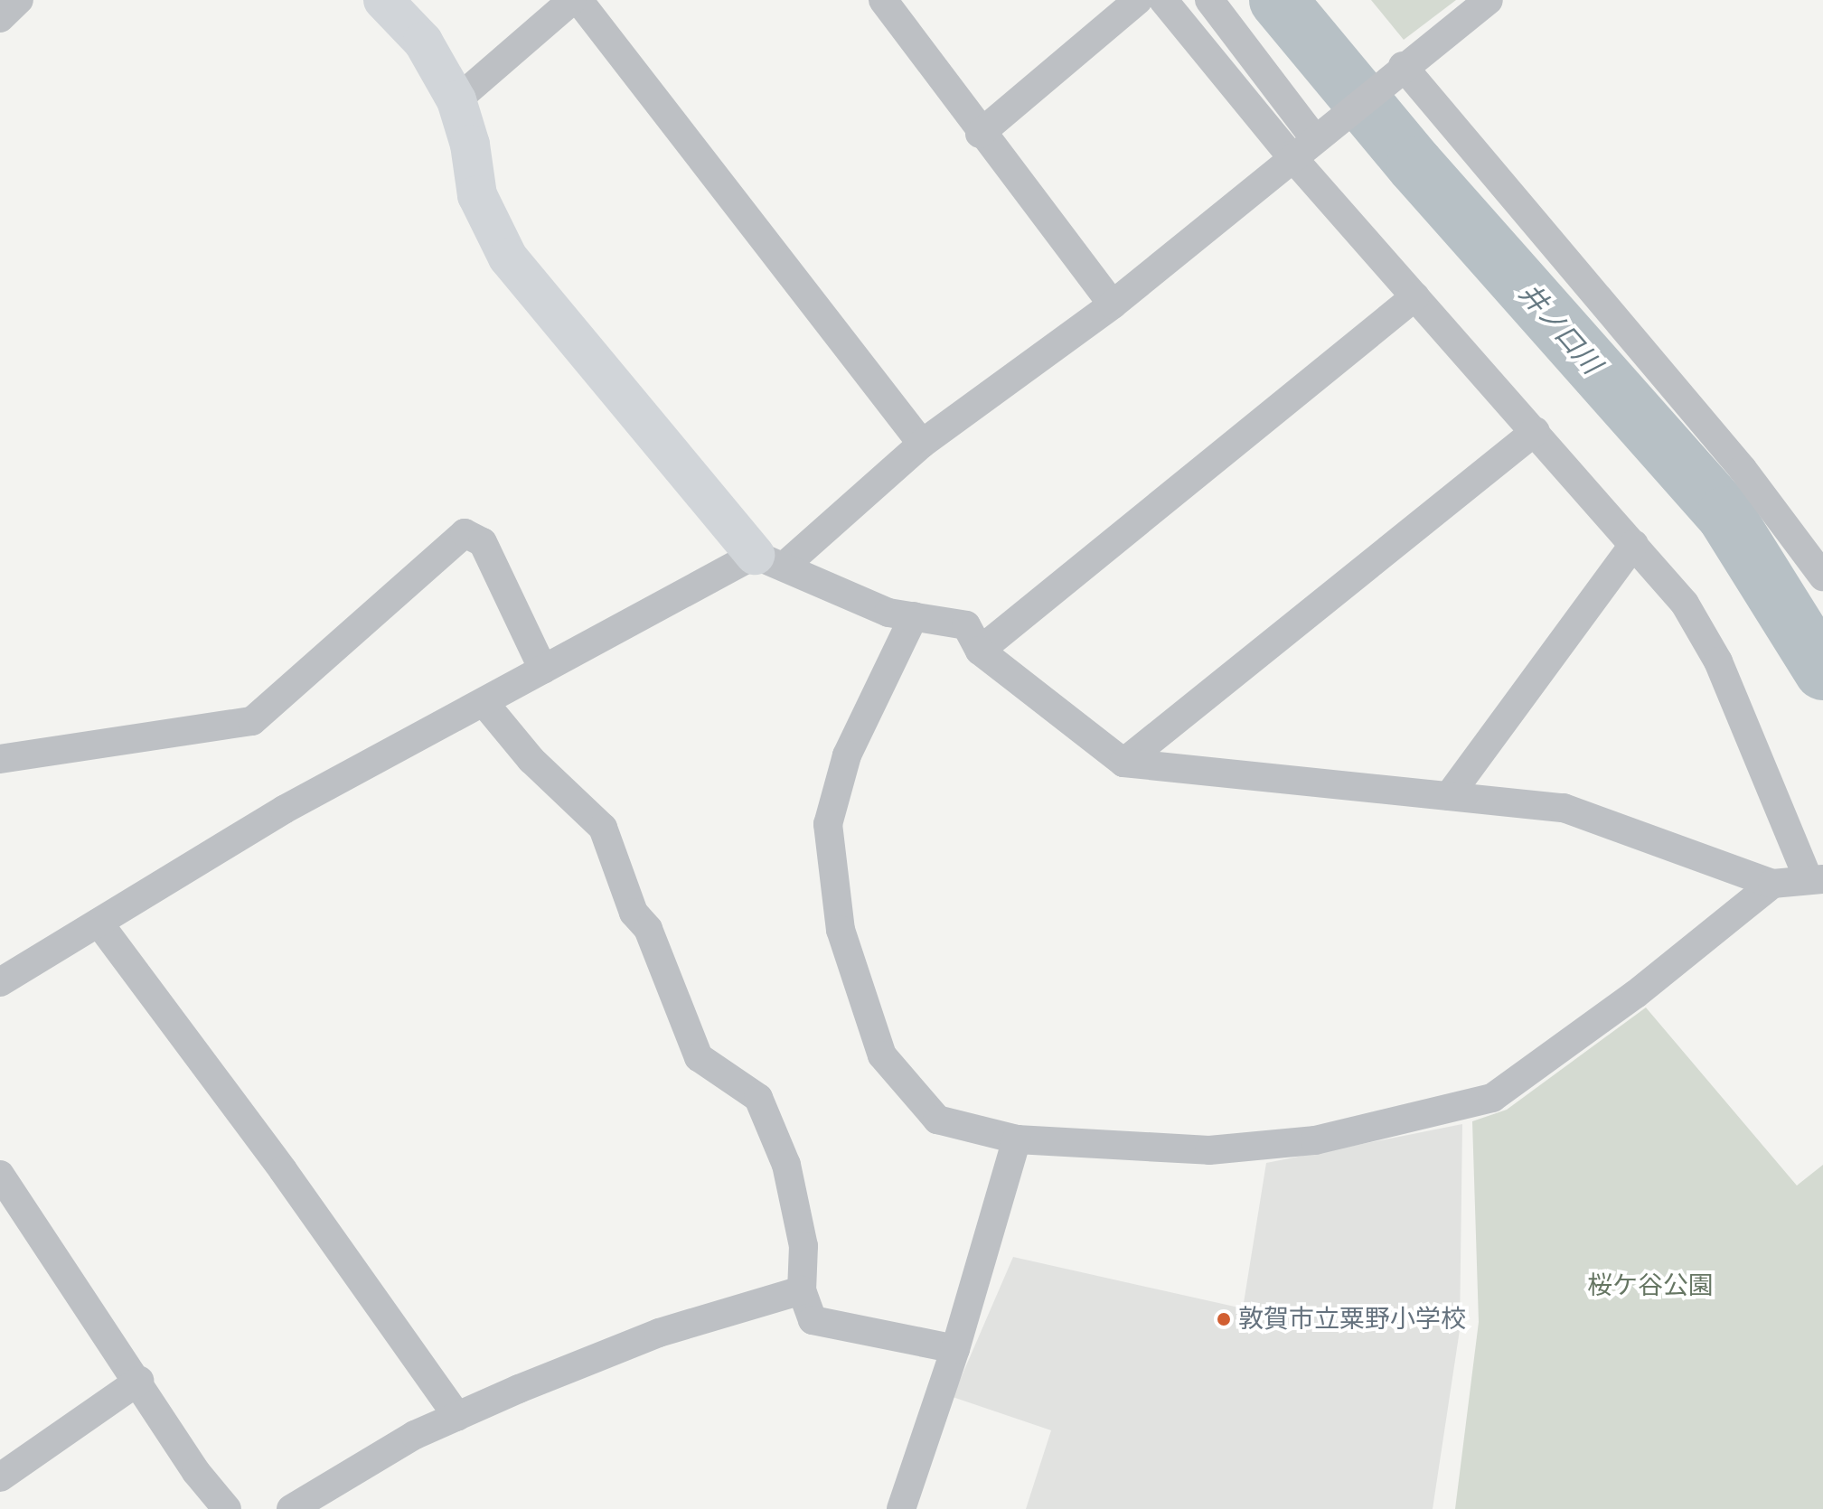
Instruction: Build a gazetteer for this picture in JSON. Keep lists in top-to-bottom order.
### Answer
{
  "water": ["井ノ口川"],
  "parks": ["桜ケ谷公園"],
  "places": ["敦賀市立粟野小学校"]
}
